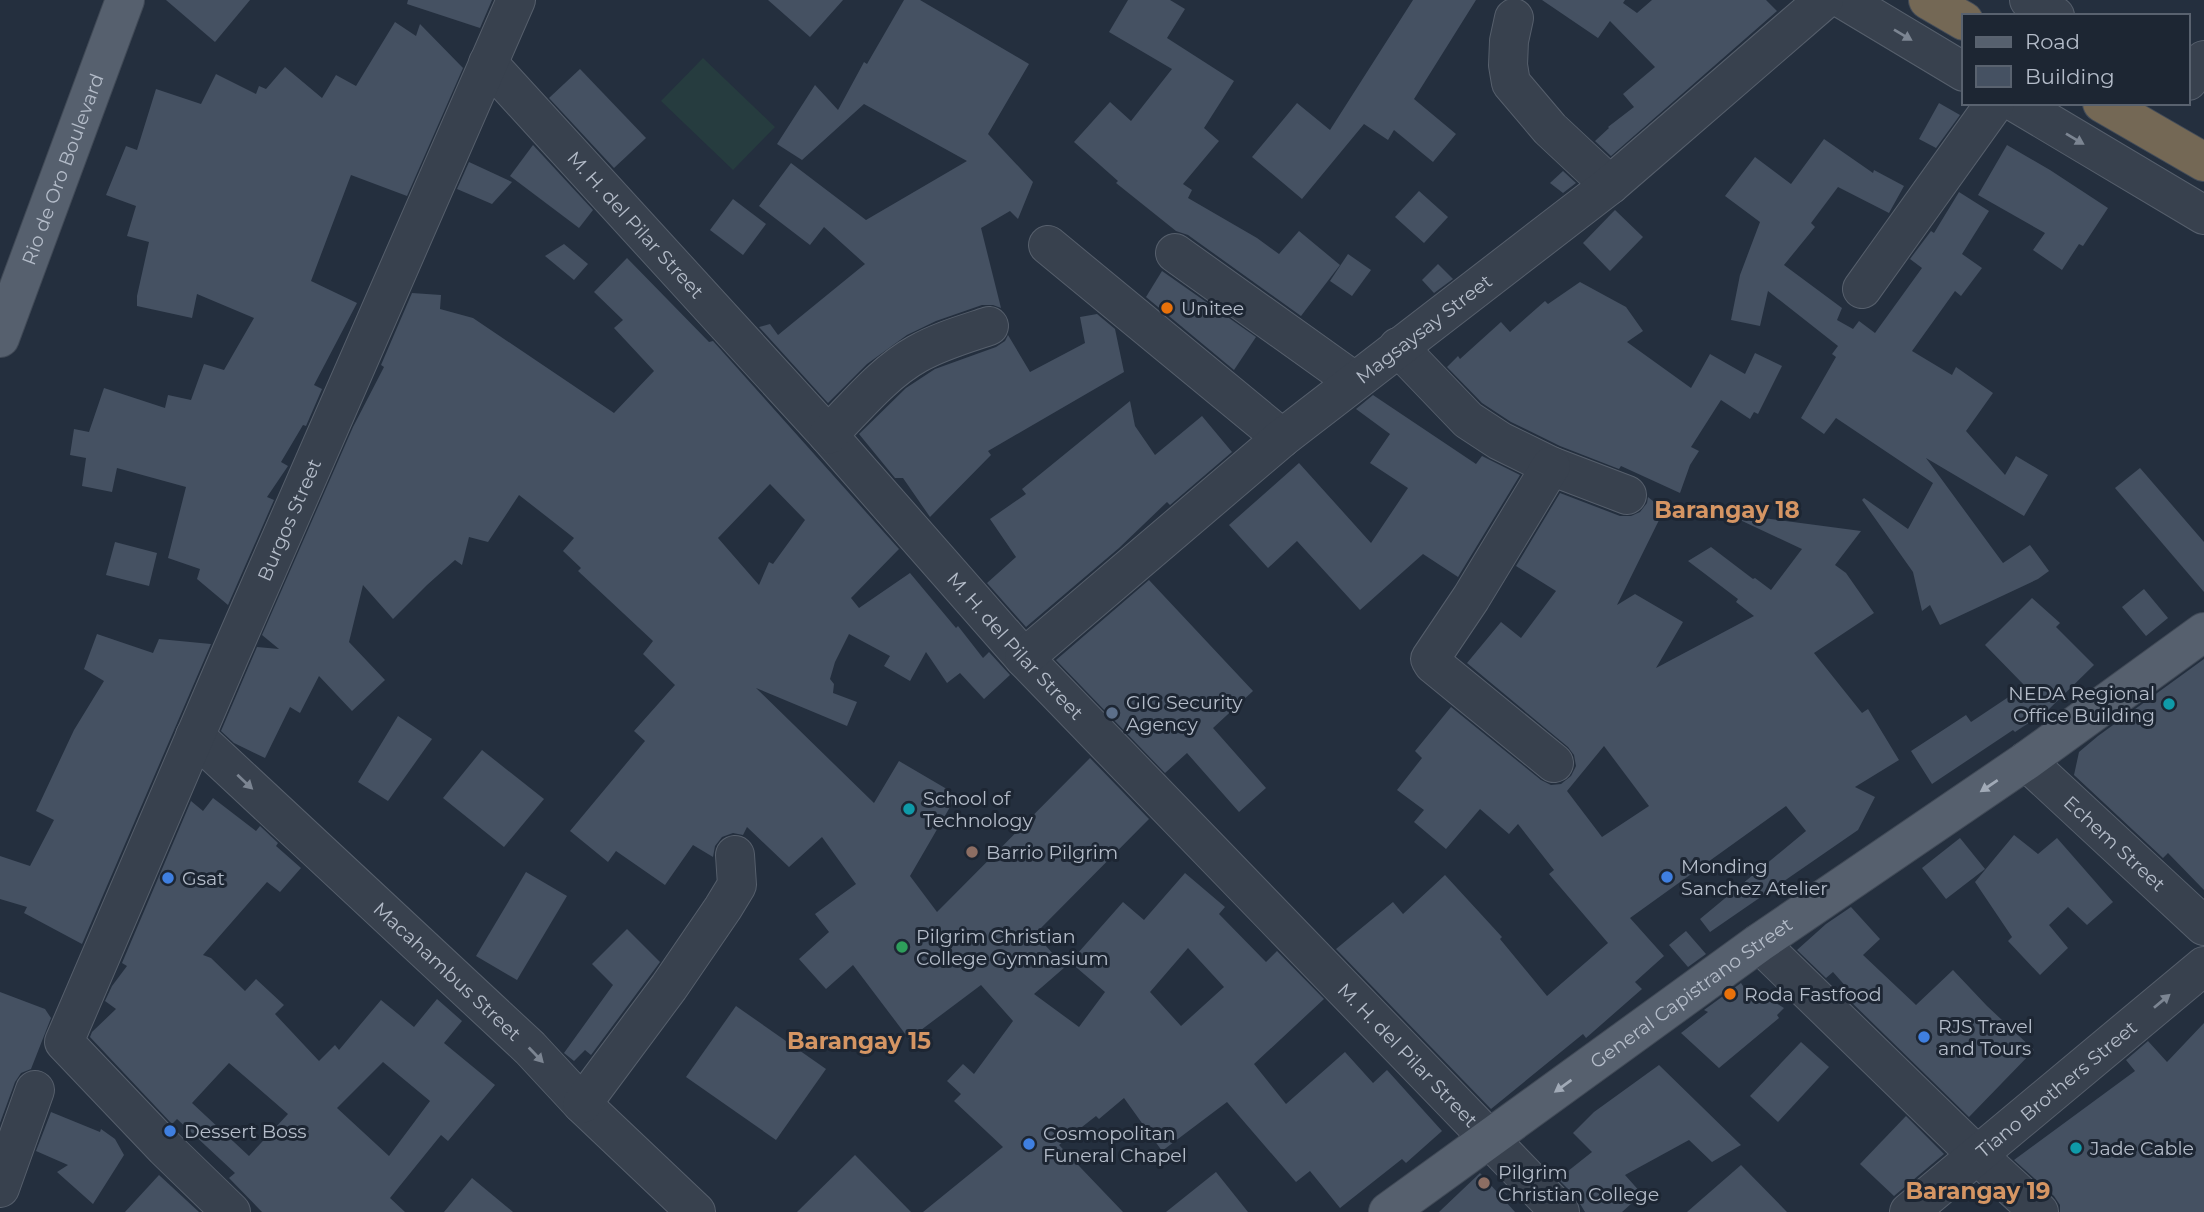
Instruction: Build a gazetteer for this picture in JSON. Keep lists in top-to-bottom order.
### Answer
{
  "streets": {
    "main road": ["Rio de Oro Boulevard", "General Capistrano Street"],
    "street": [
      "M. H. del Pilar Street",
      "Magsaysay Street",
      "Burgos Street",
      "Echem Street",
      "Macahambus Street",
      "Tiano Brothers Street"
    ]
  },
  "crossings": [
    ["M. H. del Pilar Street", "Magsaysay Street"],
    ["M. H. del Pilar Street", "Burgos Street"],
    ["M. H. del Pilar Street", "General Capistrano Street"],
    ["Burgos Street", "Macahambus Street"],
    ["Echem Street", "General Capistrano Street"]
  ],
  "one_way": ["Macahambus Street", "General Capistrano Street", "Tiano Brothers Street"],
  "districts": ["Barangay 18", "Barangay 15", "Barangay 19"],
  "places": [
    "Unitee",
    "NEDA Regional Office Building",
    "GIG Security Agency",
    "School of Technology",
    "Barrio Pilgrim",
    "Monding Sanchez Atelier",
    "Gsat",
    "Pilgrim Christian College Gymnasium",
    "Roda Fastfood",
    "RJS Travel and Tours",
    "Dessert Boss",
    "Cosmopolitan Funeral Chapel",
    "Jade Cable",
    "Pilgrim Christian College"
  ],
  "legend": ["Road", "Building"]
}
